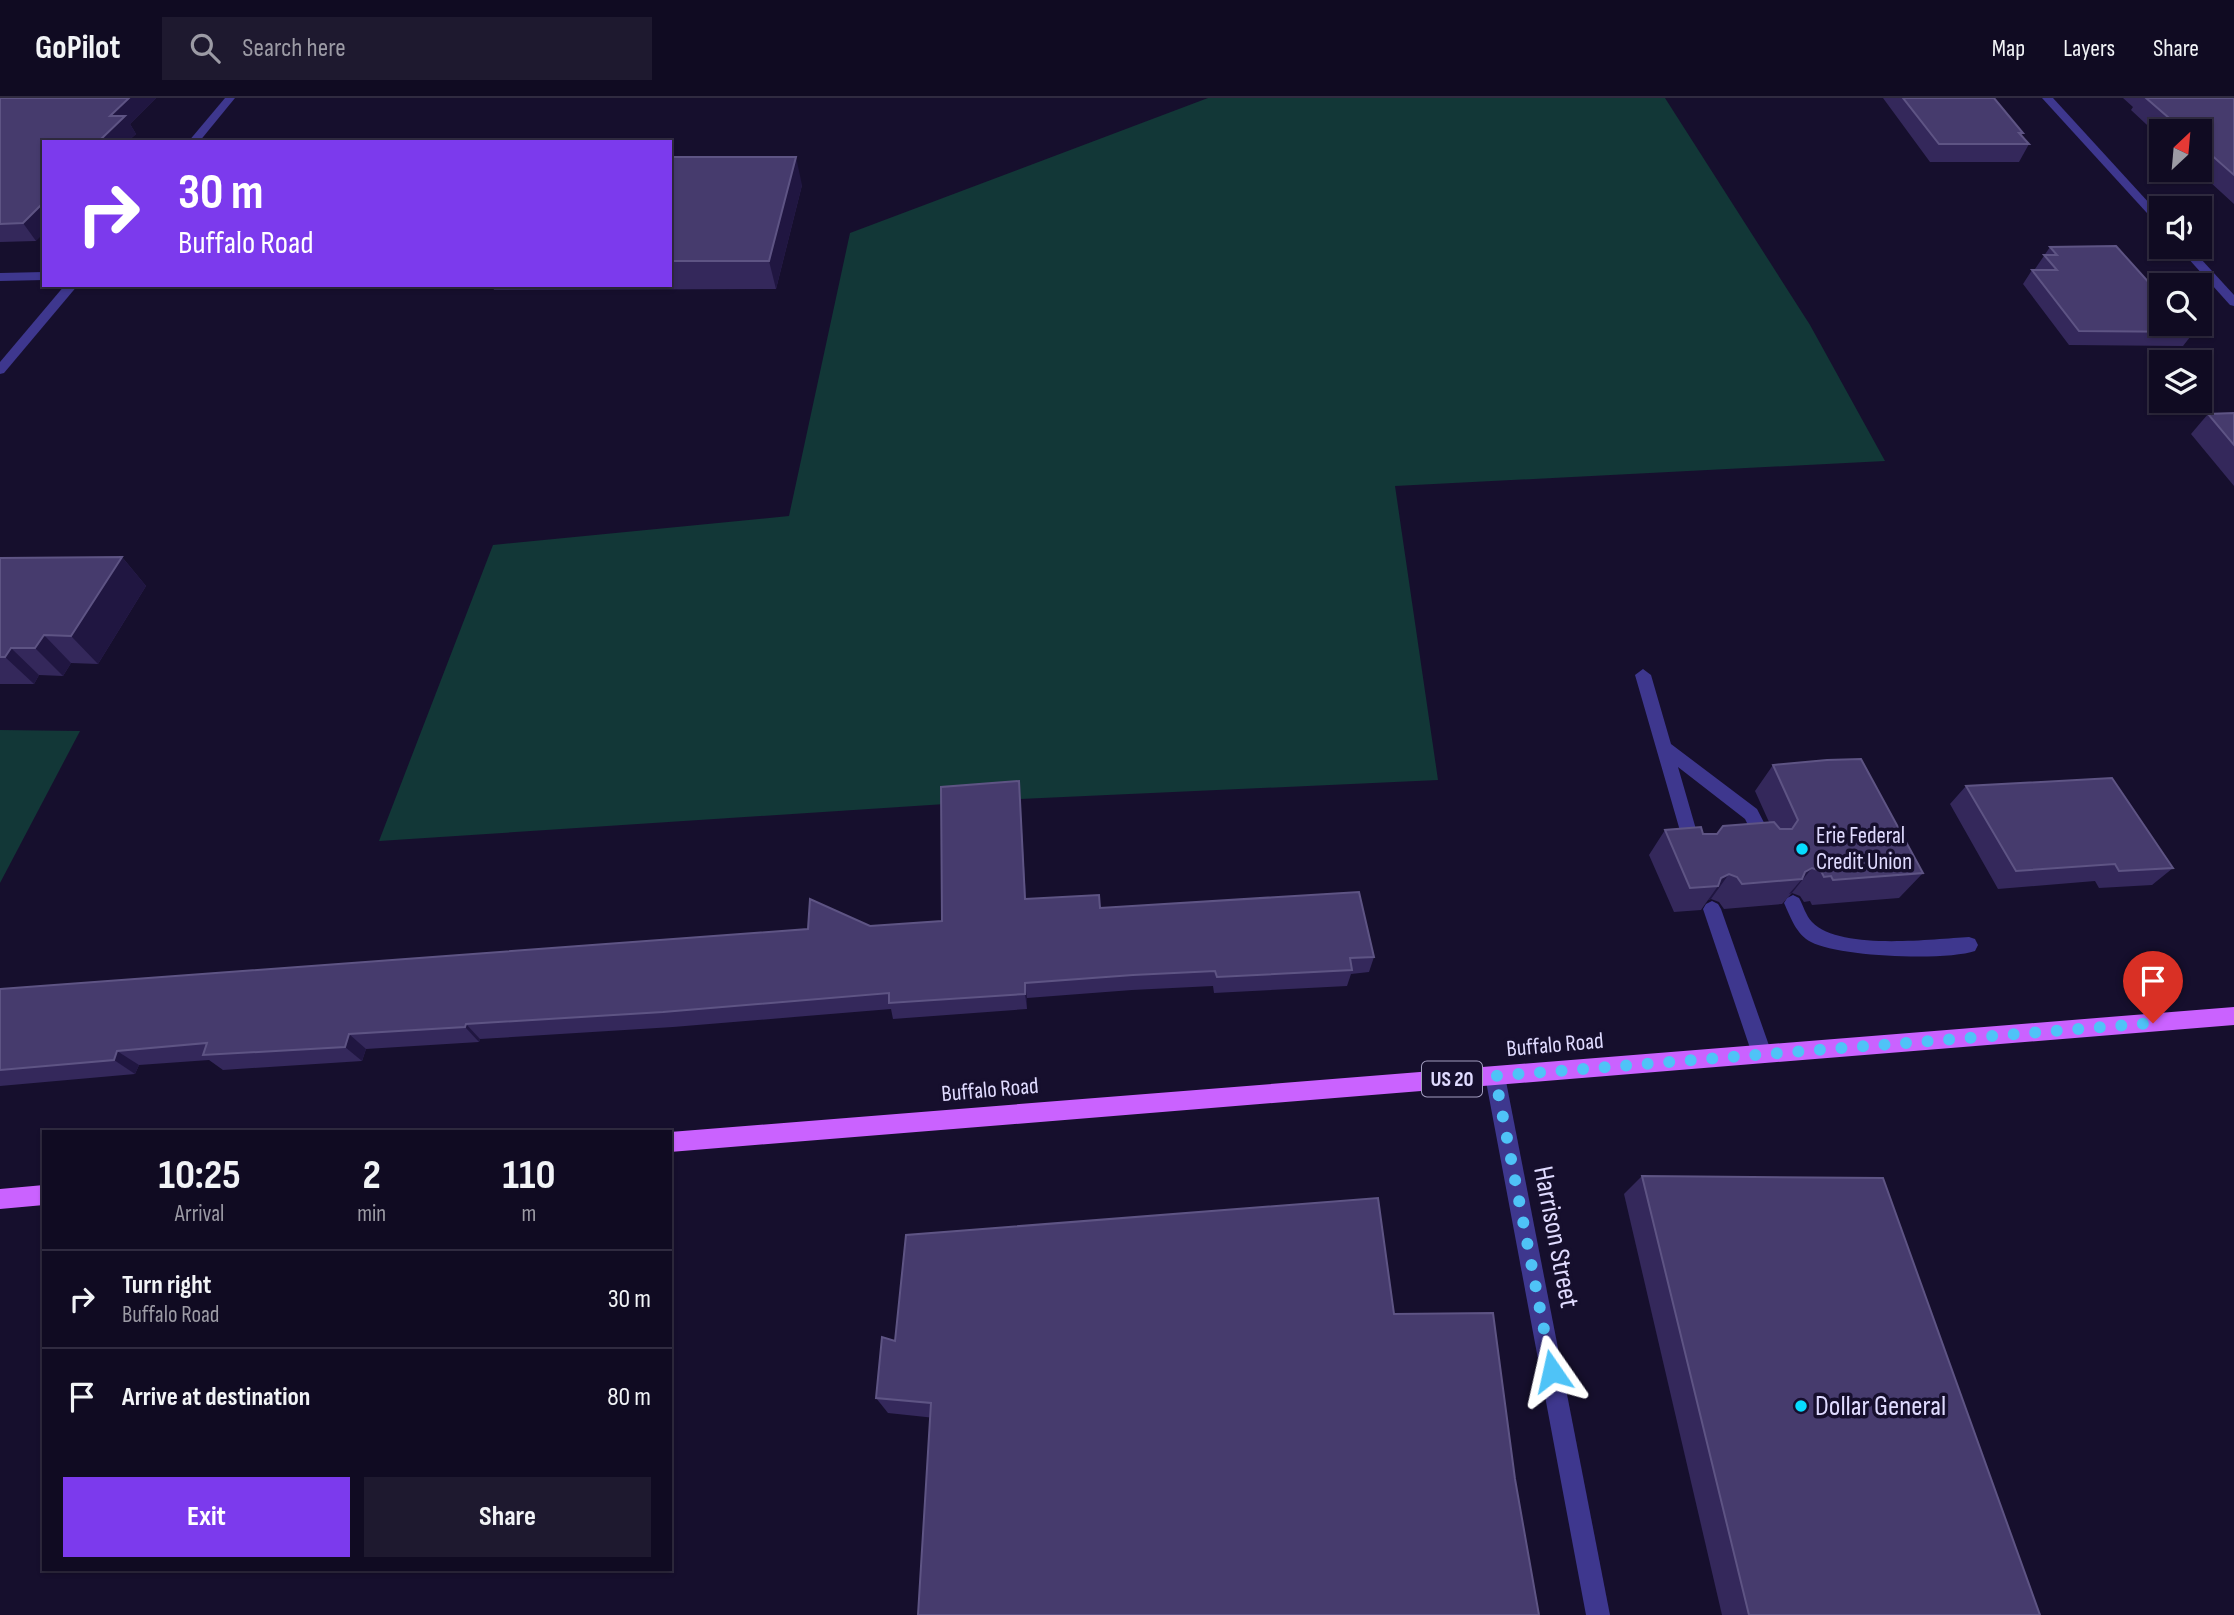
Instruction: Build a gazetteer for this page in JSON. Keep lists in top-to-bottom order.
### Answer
{
  "streets": {
    "main road": ["Buffalo Road", "US 20"],
    "street": ["Harrison Street"]
  },
  "crossings": [
    ["Buffalo Road", "Harrison Street"]
  ],
  "places": ["Erie Federal Credit Union", "Dollar General"],
  "north": "top right",
  "page": {
    "header": "GoPilot",
    "search": "Search here",
    "nav": ["Map", "Layers", "Share"],
    "turn": ["30 m", "Buffalo Road"],
    "eta": [
      "10:25",
      "Arrival",
      "2",
      "min",
      "110",
      "m"
    ],
    "list": [
      {
        "name": "Turn right",
        "note": "Buffalo Road",
        "value": "30 m"
      },
      {
        "name": "Arrive at destination",
        "value": "80 m"
      }
    ],
    "buttons": ["Exit", "Share"]
  }
}
